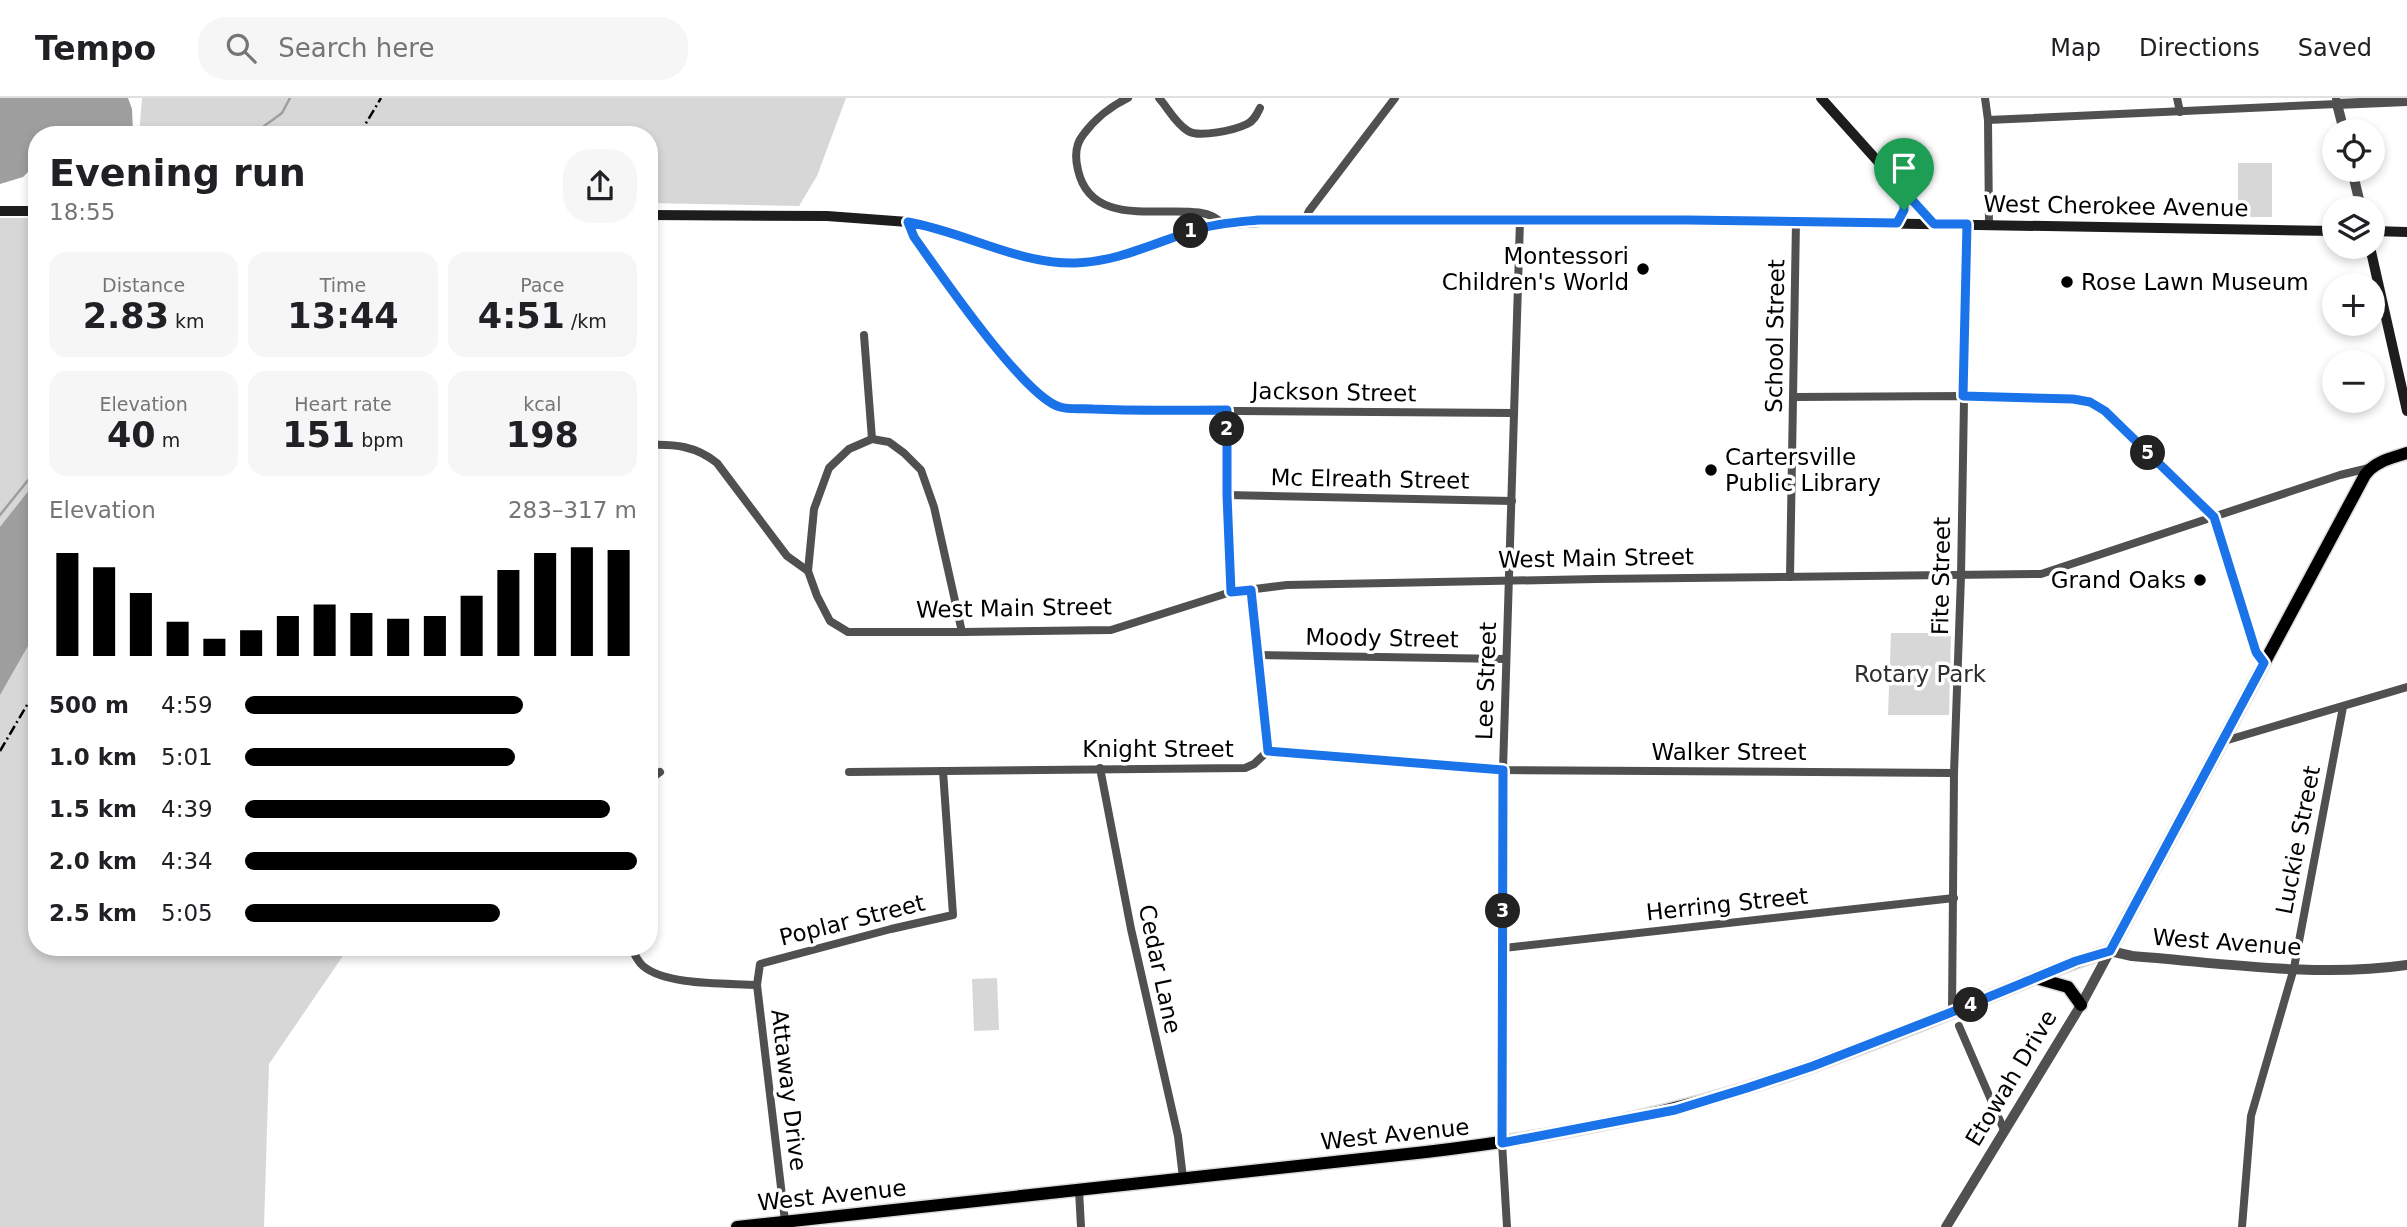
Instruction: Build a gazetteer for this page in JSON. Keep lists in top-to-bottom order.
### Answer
{
  "streets": {
    "main road": [
      "West Cherokee Avenue",
      "West Main Street",
      "West Avenue",
      "Etowah Drive"
    ],
    "street": [
      "School Street",
      "Jackson Street",
      "Mc Elreath Street",
      "Fite Street",
      "Moody Street",
      "Lee Street",
      "Knight Street",
      "Walker Street",
      "Luckie Street",
      "Herring Street",
      "Poplar Street",
      "Cedar Lane",
      "Attaway Drive"
    ]
  },
  "crossings": [
    ["West Cherokee Avenue", "School Street"],
    ["West Cherokee Avenue", "Jackson Street"],
    ["West Cherokee Avenue", "Fite Street"],
    ["West Cherokee Avenue", "Lee Street"],
    ["School Street", "West Main Street"],
    ["Jackson Street", "Lee Street"],
    ["Mc Elreath Street", "Lee Street"],
    ["West Main Street", "Fite Street"],
    ["West Main Street", "Lee Street"],
    ["West Main Street", "Etowah Drive"],
    ["Fite Street", "Walker Street"],
    ["Fite Street", "Herring Street"],
    ["Fite Street", "West Avenue"],
    ["Moody Street", "Lee Street"],
    ["Lee Street", "Walker Street"],
    ["Lee Street", "Herring Street"],
    ["Lee Street", "West Avenue"],
    ["Knight Street", "Poplar Street"],
    ["Knight Street", "Cedar Lane"],
    ["Luckie Street", "West Avenue"],
    ["Poplar Street", "Attaway Drive"],
    ["West Avenue", "Cedar Lane"],
    ["West Avenue", "Etowah Drive"],
    ["West Avenue", "Attaway Drive"]
  ],
  "parks": ["Rotary Park"],
  "places": [
    "Montessori Children's World",
    "Rose Lawn Museum",
    "Cartersville Public Library",
    "Grand Oaks"
  ],
  "page": {
    "header": "Tempo",
    "search": "Search here",
    "nav": ["Map", "Directions", "Saved"],
    "map_buttons": ["+", "−"],
    "heading": ["Evening run", "18:55"],
    "pins": [
      "1",
      "2",
      "5",
      "3",
      "4"
    ],
    "stats": [
      ["Distance", "2.83 km"],
      ["Time", "13:44"],
      ["Pace", "4:51 /km"],
      ["Elevation", "40 m"],
      ["Heart rate", "151 bpm"],
      ["kcal", "198"]
    ],
    "chart": ["Elevation", "283–317 m"],
    "list": [
      {
        "name": "500 m",
        "note": "4:59"
      },
      {
        "name": "1.0 km",
        "note": "5:01"
      },
      {
        "name": "1.5 km",
        "note": "4:39"
      },
      {
        "name": "2.0 km",
        "note": "4:34"
      },
      {
        "name": "2.5 km",
        "note": "5:05"
      }
    ]
  }
}
